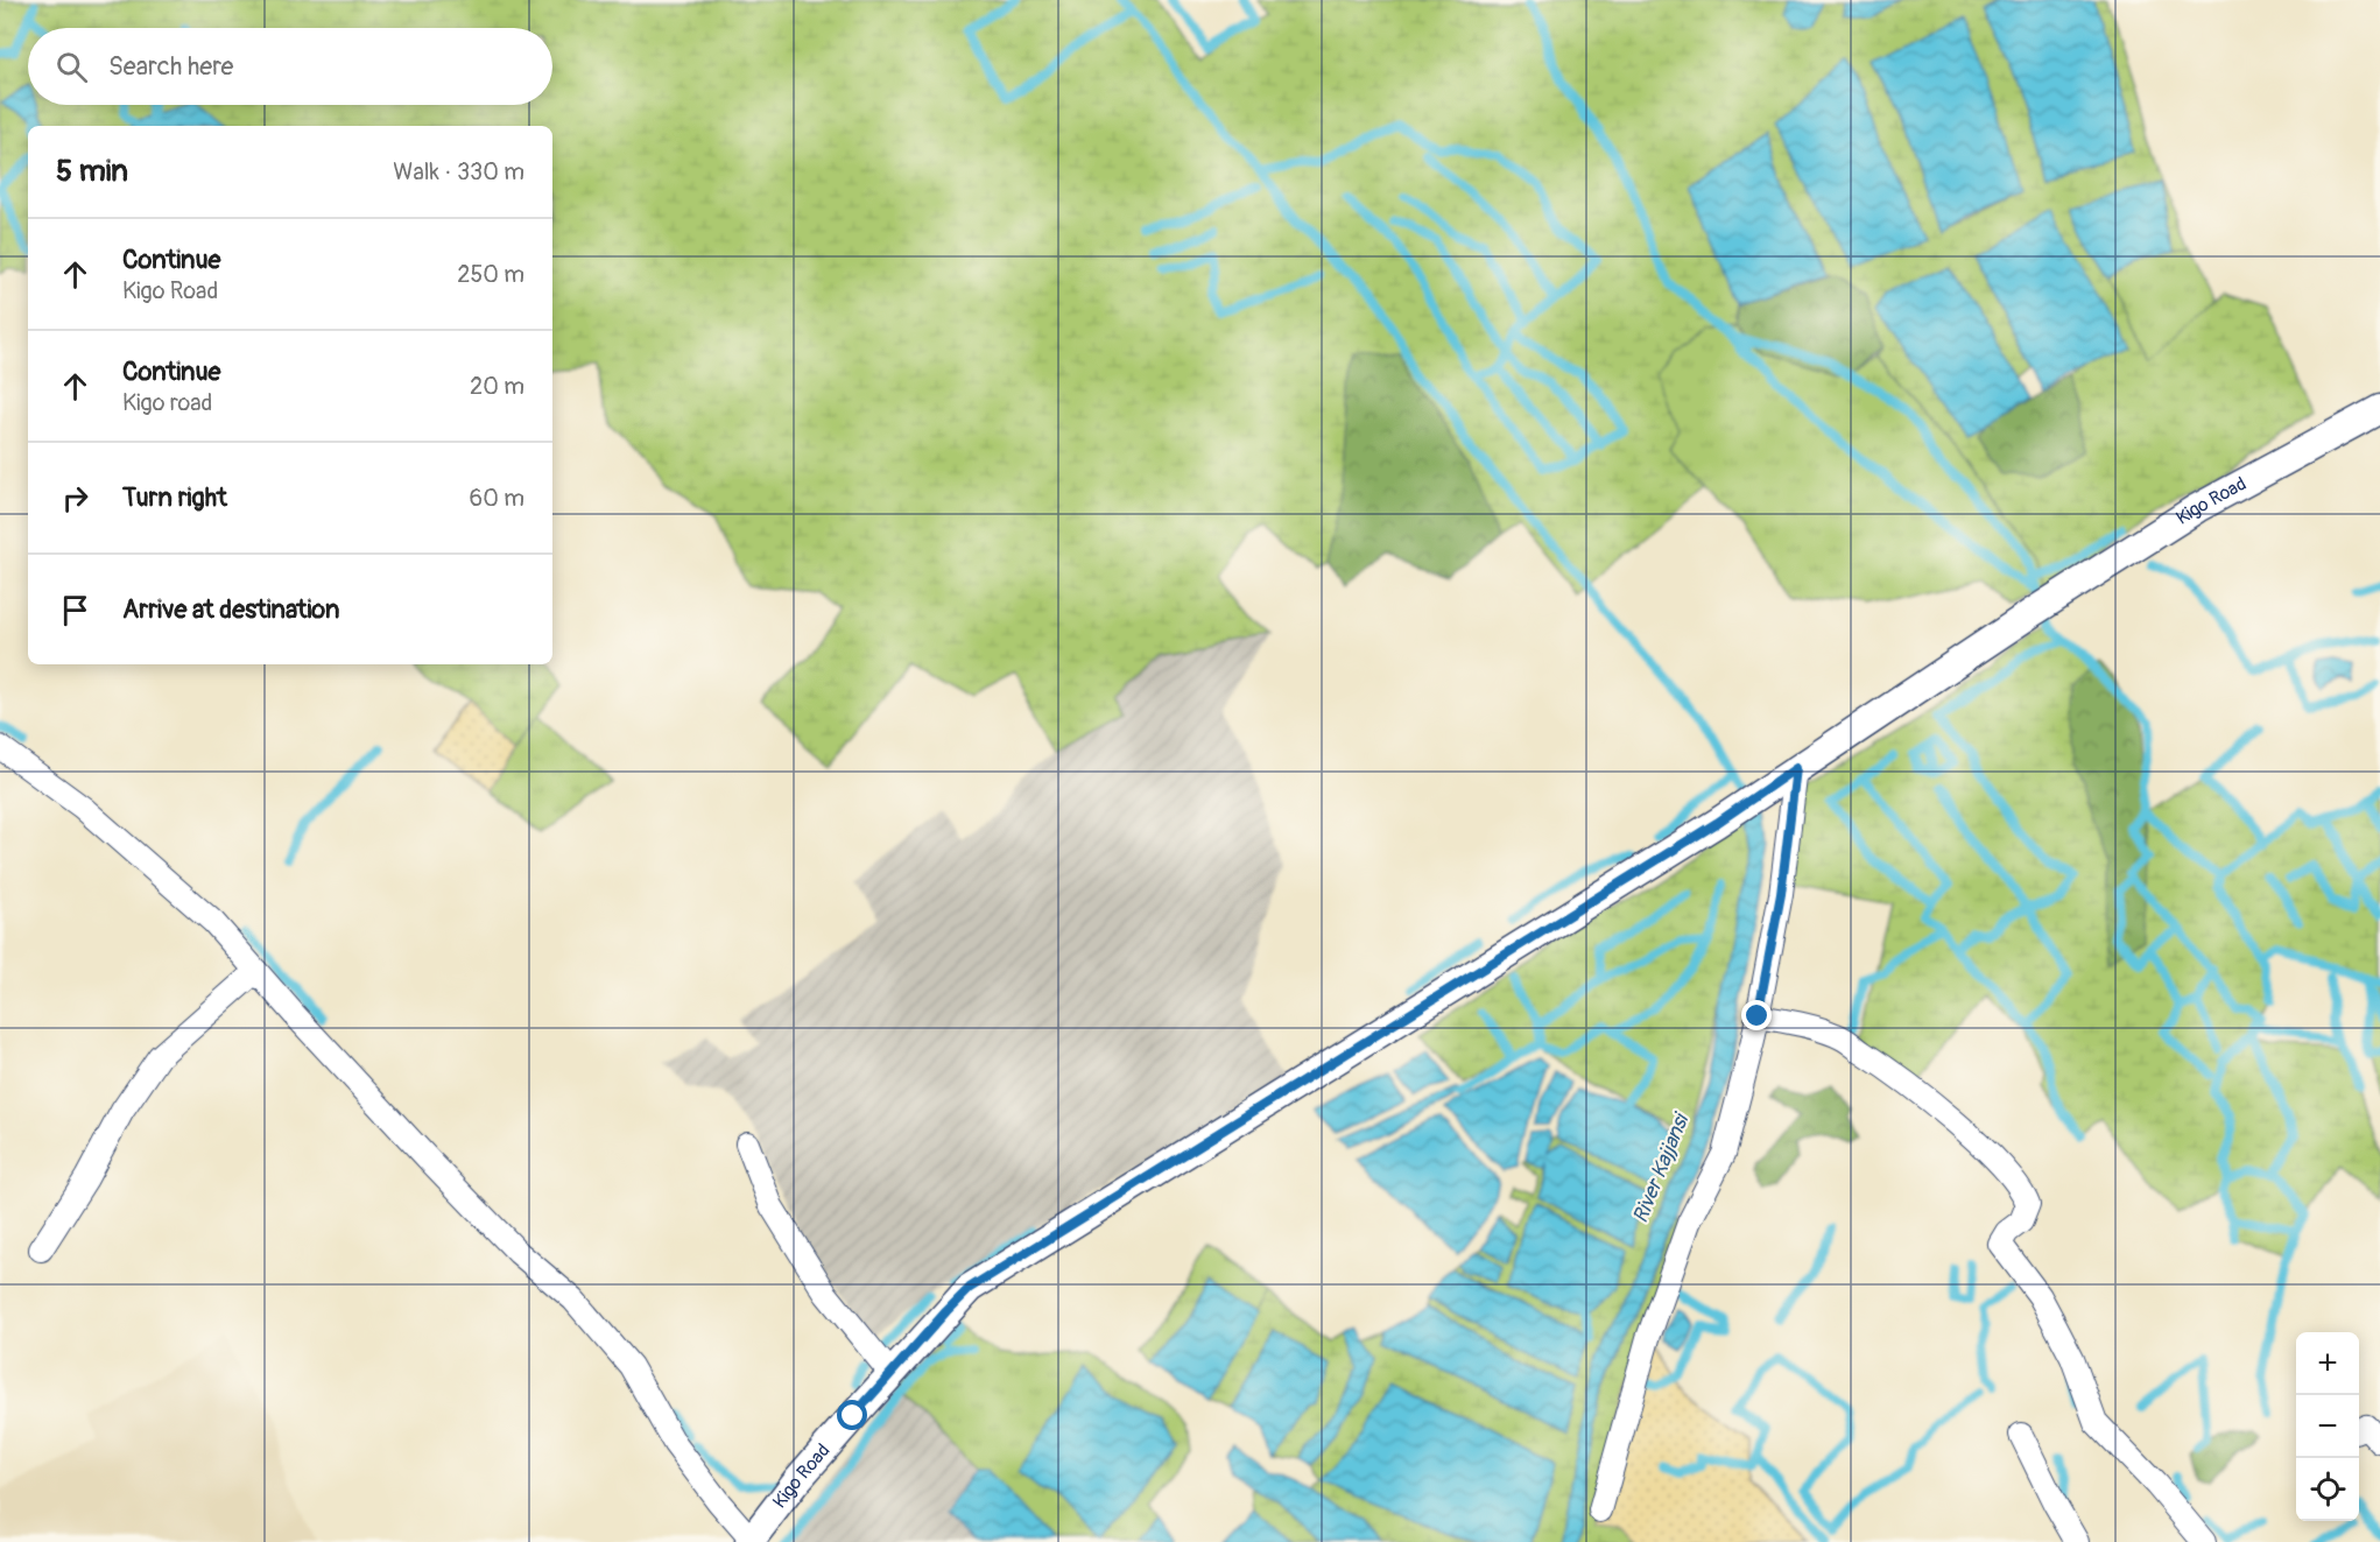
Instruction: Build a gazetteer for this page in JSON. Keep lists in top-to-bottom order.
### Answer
{
  "streets": {
    "street": ["Kigo Road"]
  },
  "water": ["River Kajjansi"],
  "page": {
    "search": "Search here",
    "heading": ["5 min", "Walk · 330 m"],
    "list": [
      ["Continue", "Kigo Road", "250 m"],
      ["Continue", "Kigo road", "20 m"],
      ["Turn right", "60 m"],
      "Arrive at destination"
    ],
    "map_buttons": ["+", "−"]
  }
}
